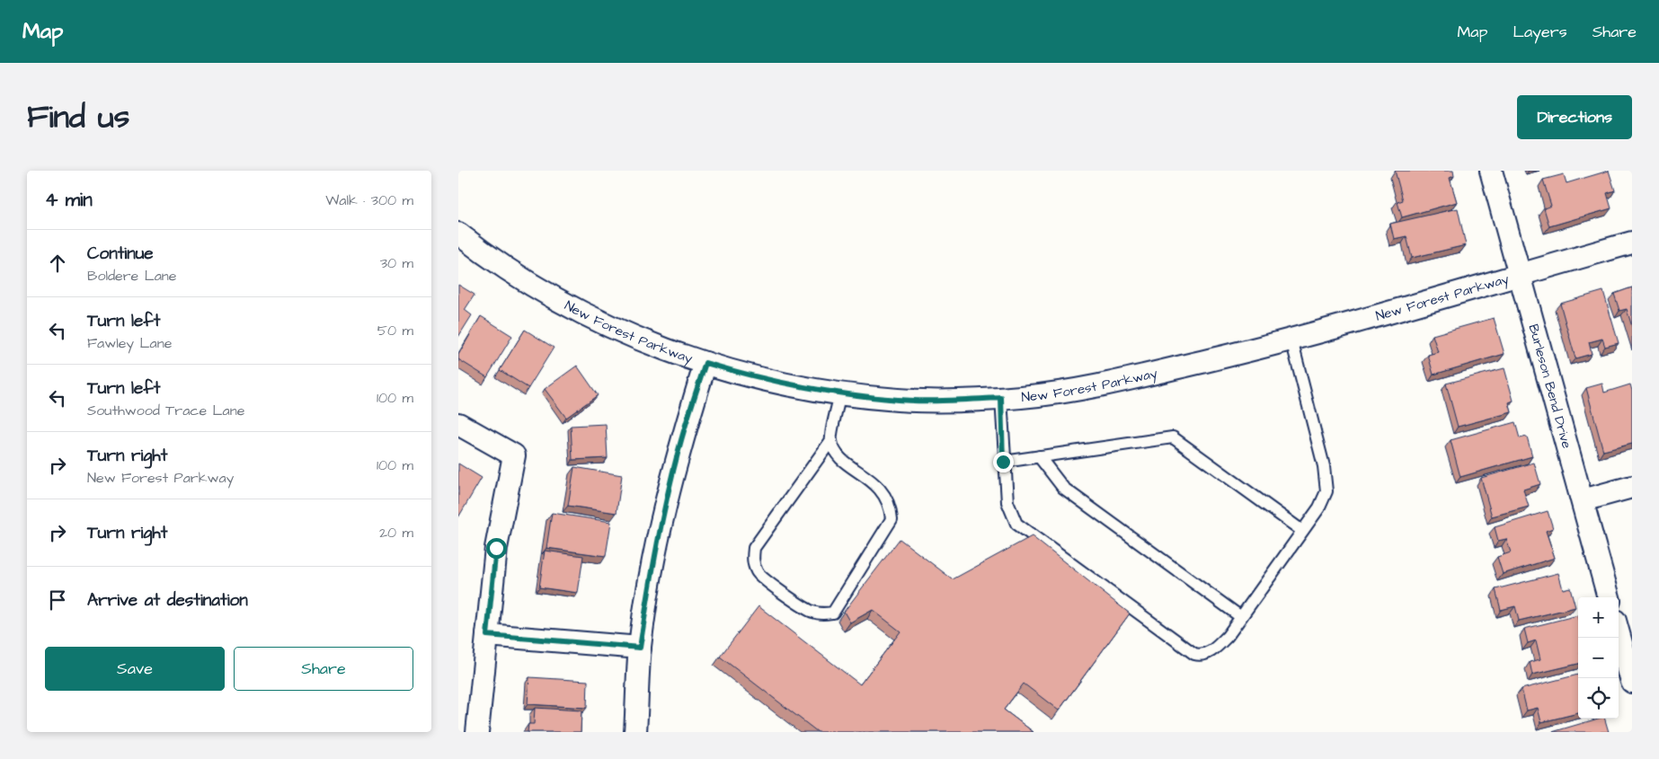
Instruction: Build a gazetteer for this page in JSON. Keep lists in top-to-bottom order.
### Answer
{
  "streets": {
    "street": ["New Forest Parkway", "Burleson Bend Drive"]
  },
  "crossings": [
    ["New Forest Parkway", "Burleson Bend Drive"]
  ],
  "page": {
    "header": "Map",
    "nav": ["Map", "Layers", "Share"],
    "title": "Find us",
    "buttons": [
      "Directions",
      ["Save", "Share"]
    ],
    "heading": ["4 min", "Walk · 300 m"],
    "list": [
      ["Continue", "Boldere Lane", "30 m"],
      ["Turn left", "Fawley Lane", "50 m"],
      ["Turn left", "Southwood Trace Lane", "100 m"],
      ["Turn right", "New Forest Parkway", "100 m"],
      ["Turn right", "20 m"],
      "Arrive at destination"
    ],
    "map_buttons": ["+", "−"]
  }
}
